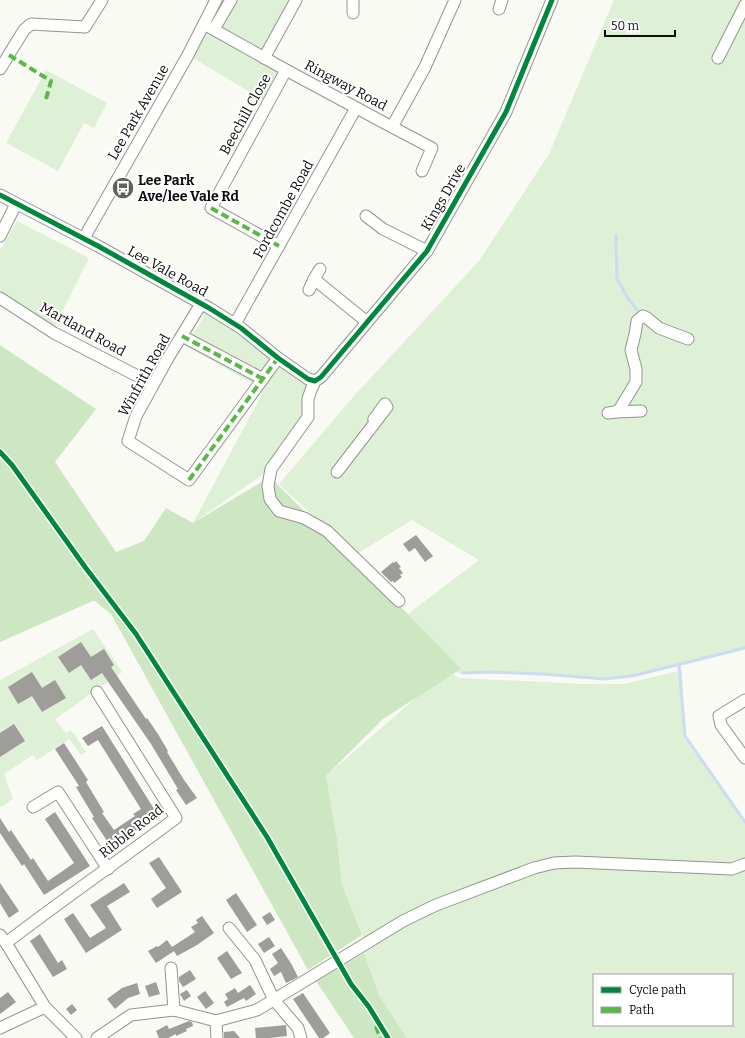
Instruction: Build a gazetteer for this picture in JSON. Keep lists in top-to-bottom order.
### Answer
{
  "streets": {
    "street": [
      "Ringway Road",
      "Lee Park Avenue",
      "Beechill Close",
      "Kings Drive",
      "Fordcombe Road",
      "Lee Vale Road",
      "Martland Road",
      "Winfrith Road",
      "Ribble Road"
    ]
  },
  "crossings": [
    ["Ringway Road", "Lee Park Avenue"],
    ["Ringway Road", "Beechill Close"],
    ["Ringway Road", "Fordcombe Road"],
    ["Lee Park Avenue", "Lee Vale Road"],
    ["Beechill Close", "Fordcombe Road"],
    ["Kings Drive", "Lee Vale Road"],
    ["Fordcombe Road", "Lee Vale Road"],
    ["Lee Vale Road", "Winfrith Road"],
    ["Martland Road", "Winfrith Road"]
  ],
  "places": {
    "bus stop": ["Lee Park Ave/lee Vale Rd"]
  },
  "legend": ["Cycle path", "Path"],
  "scale_bar": "50 m"
}
